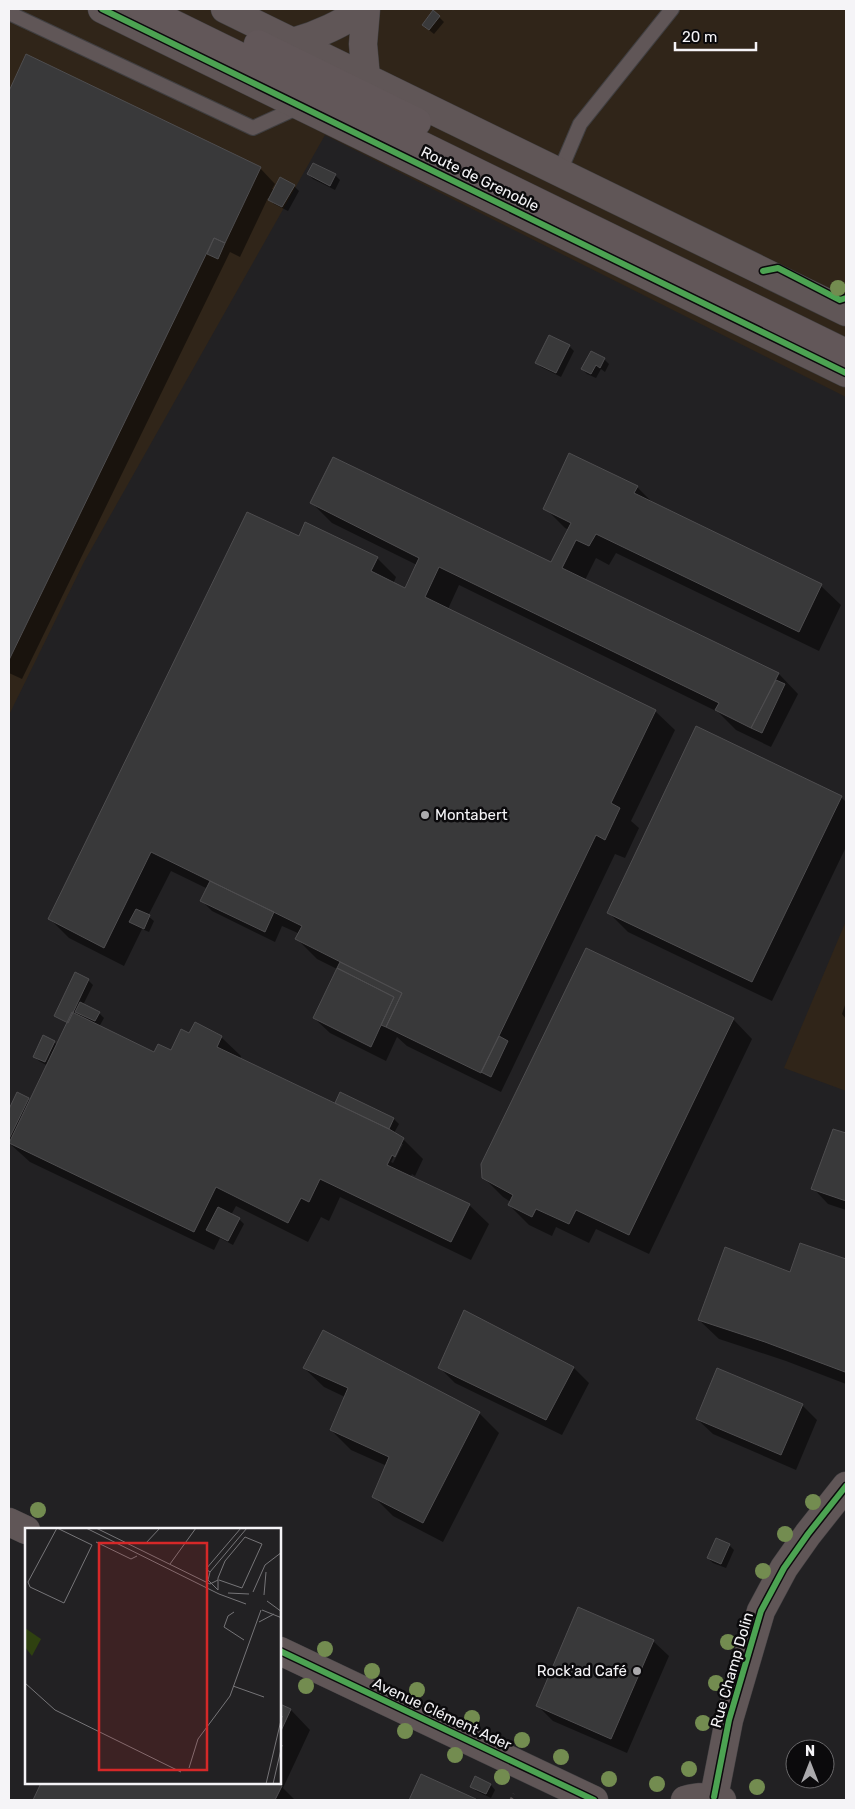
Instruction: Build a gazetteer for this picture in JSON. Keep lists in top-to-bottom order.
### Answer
{
  "streets": {
    "main road": ["Route de Grenoble"],
    "street": ["Rue Champ Dolin", "Avenue Clément Ader"]
  },
  "places": ["Montabert", "Rock'ad Café"],
  "scale_bar": "20 m",
  "north": "top"
}
